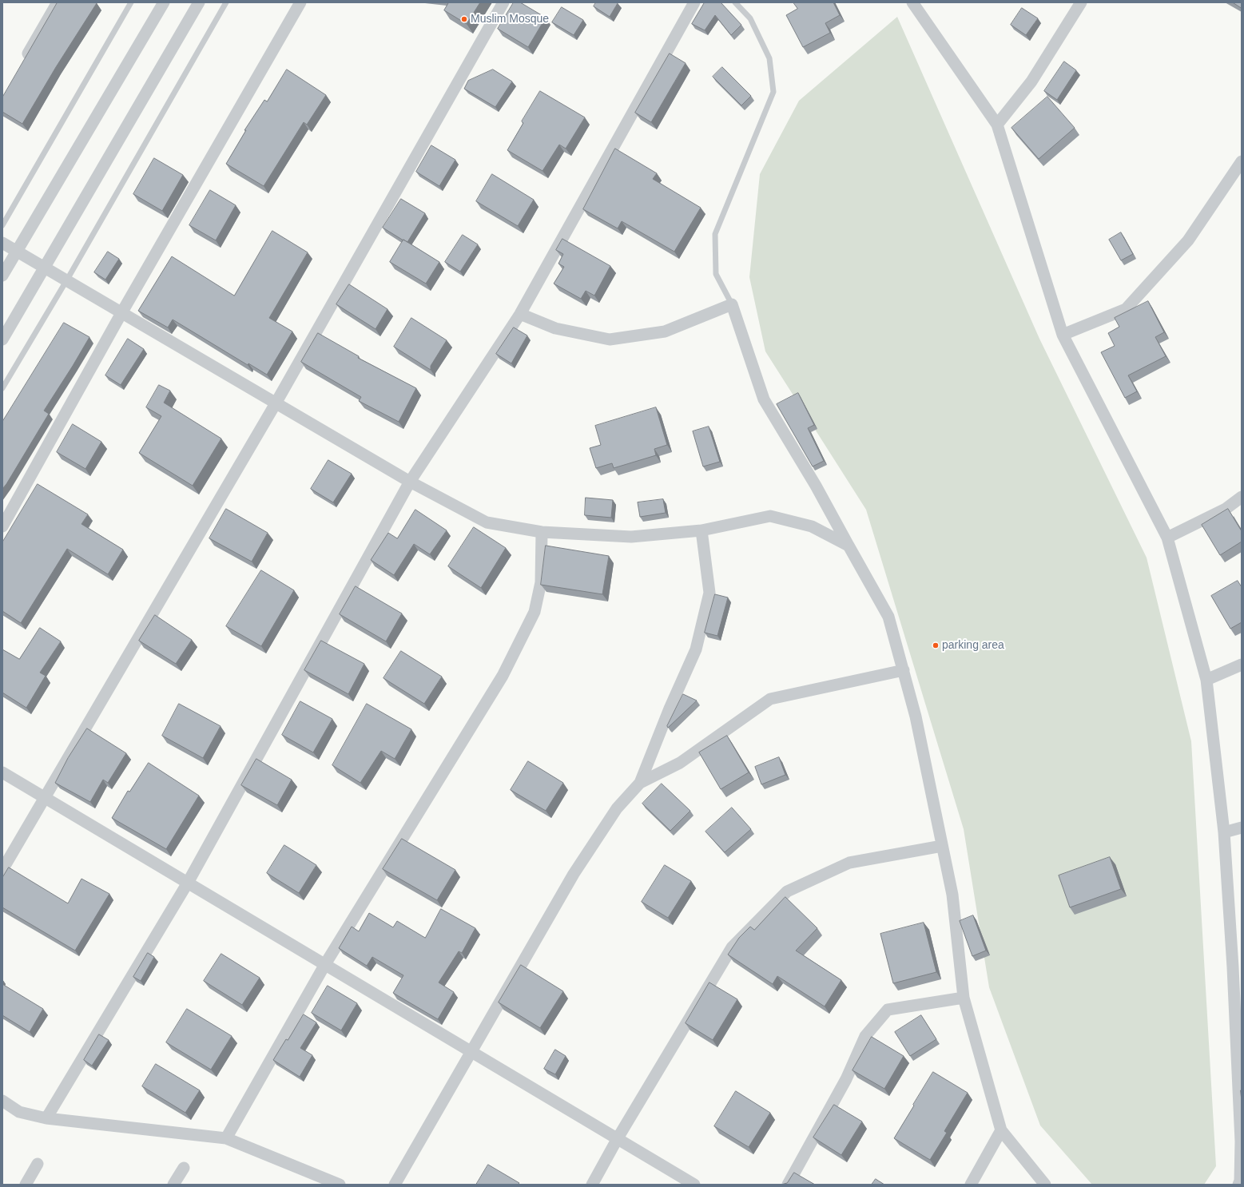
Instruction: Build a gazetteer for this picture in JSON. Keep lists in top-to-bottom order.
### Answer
{
  "places": ["Muslim Mosque", "parking area"]
}
